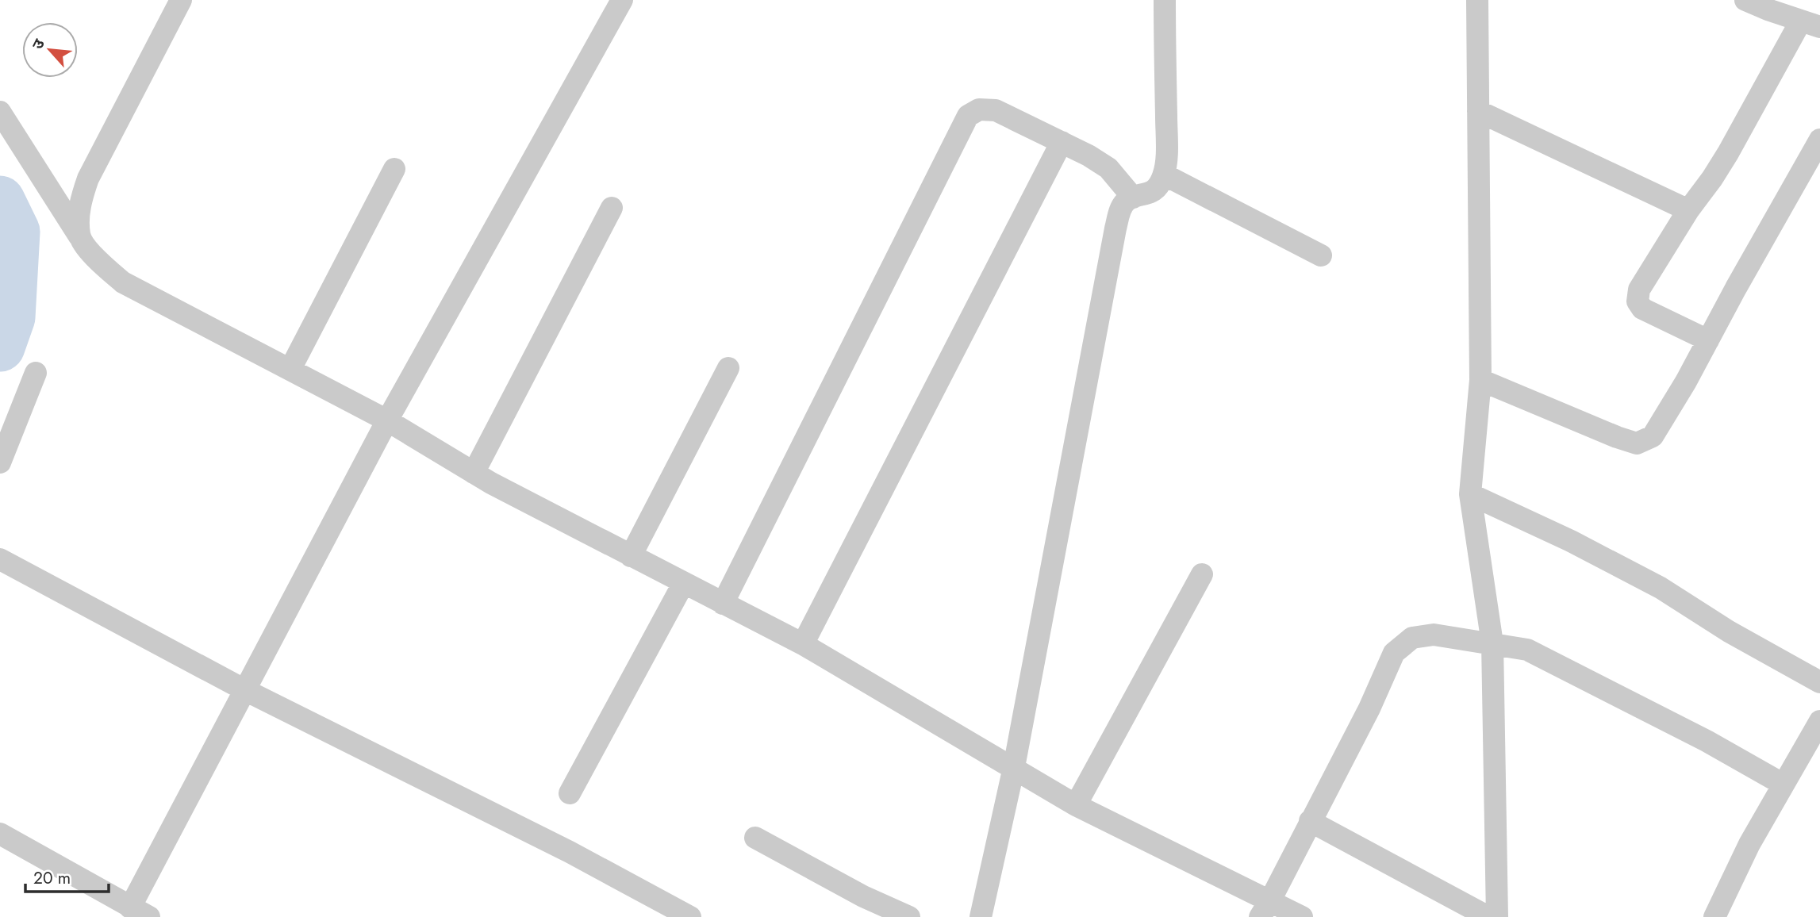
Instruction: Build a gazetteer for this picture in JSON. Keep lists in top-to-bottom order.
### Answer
{
  "scale_bar": "20 m",
  "north": "top left"
}
